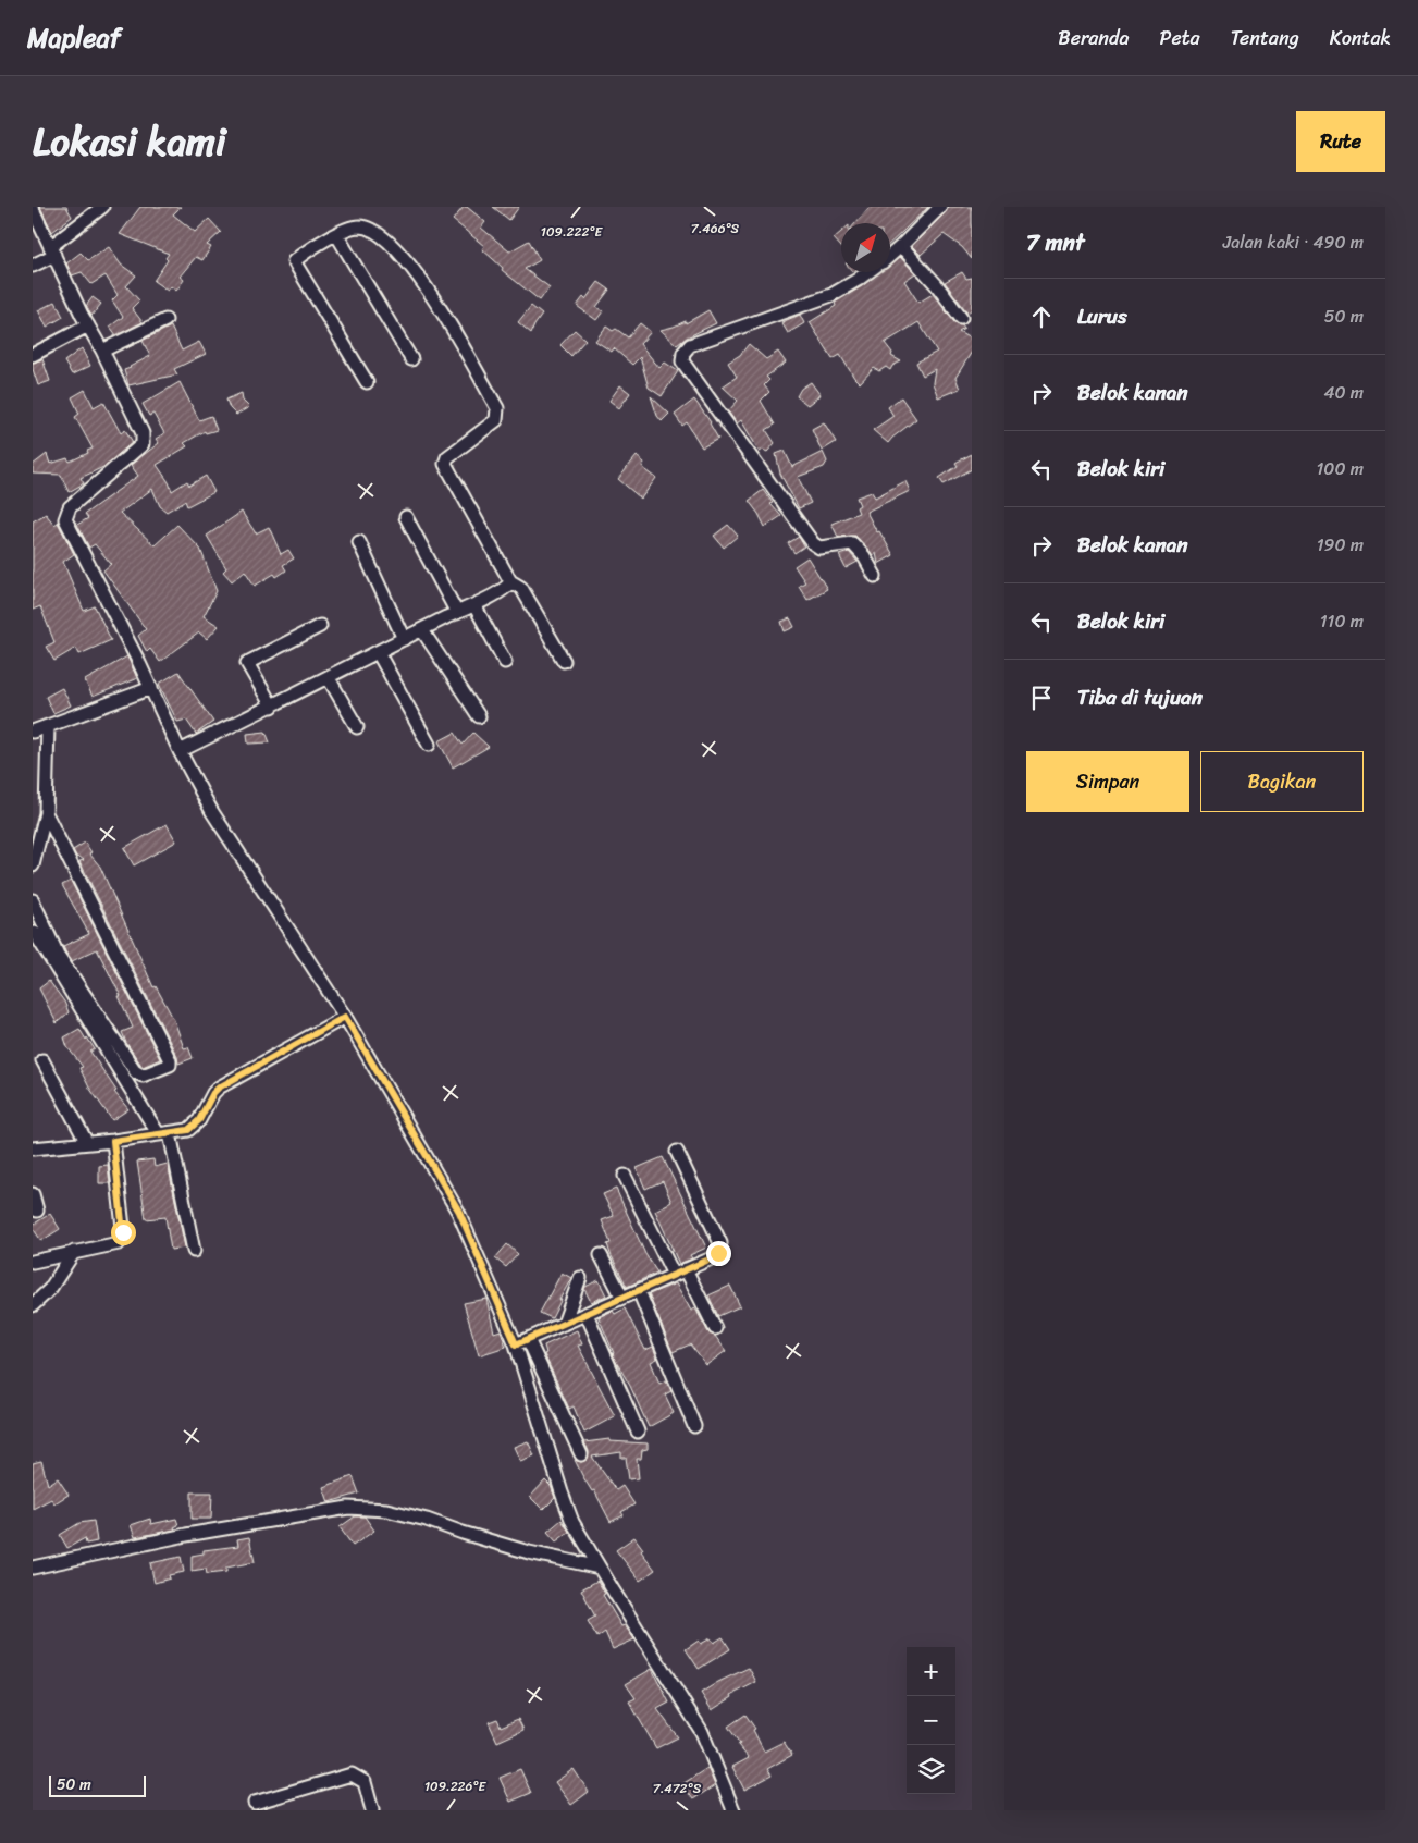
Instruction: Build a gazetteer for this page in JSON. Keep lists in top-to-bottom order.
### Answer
{
  "scale_bar": "50 m",
  "north": "top right",
  "page": {
    "header": "Mapleaf",
    "nav": [
      "Beranda",
      "Peta",
      "Tentang",
      "Kontak"
    ],
    "title": "Lokasi kami",
    "buttons": [
      "Rute",
      ["Simpan", "Bagikan"]
    ],
    "heading": ["7 mnt", "Jalan kaki · 490 m"],
    "list": [
      ["Lurus", "50 m"],
      ["Belok kanan", "40 m"],
      ["Belok kiri", "100 m"],
      ["Belok kanan", "190 m"],
      ["Belok kiri", "110 m"],
      "Tiba di tujuan"
    ],
    "map_buttons": ["+", "−"],
    "scale": "50 m"
  },
  "coordinates": [
    "7.466°S",
    "109.222°E",
    "109.226°E",
    "7.472°S"
  ]
}
